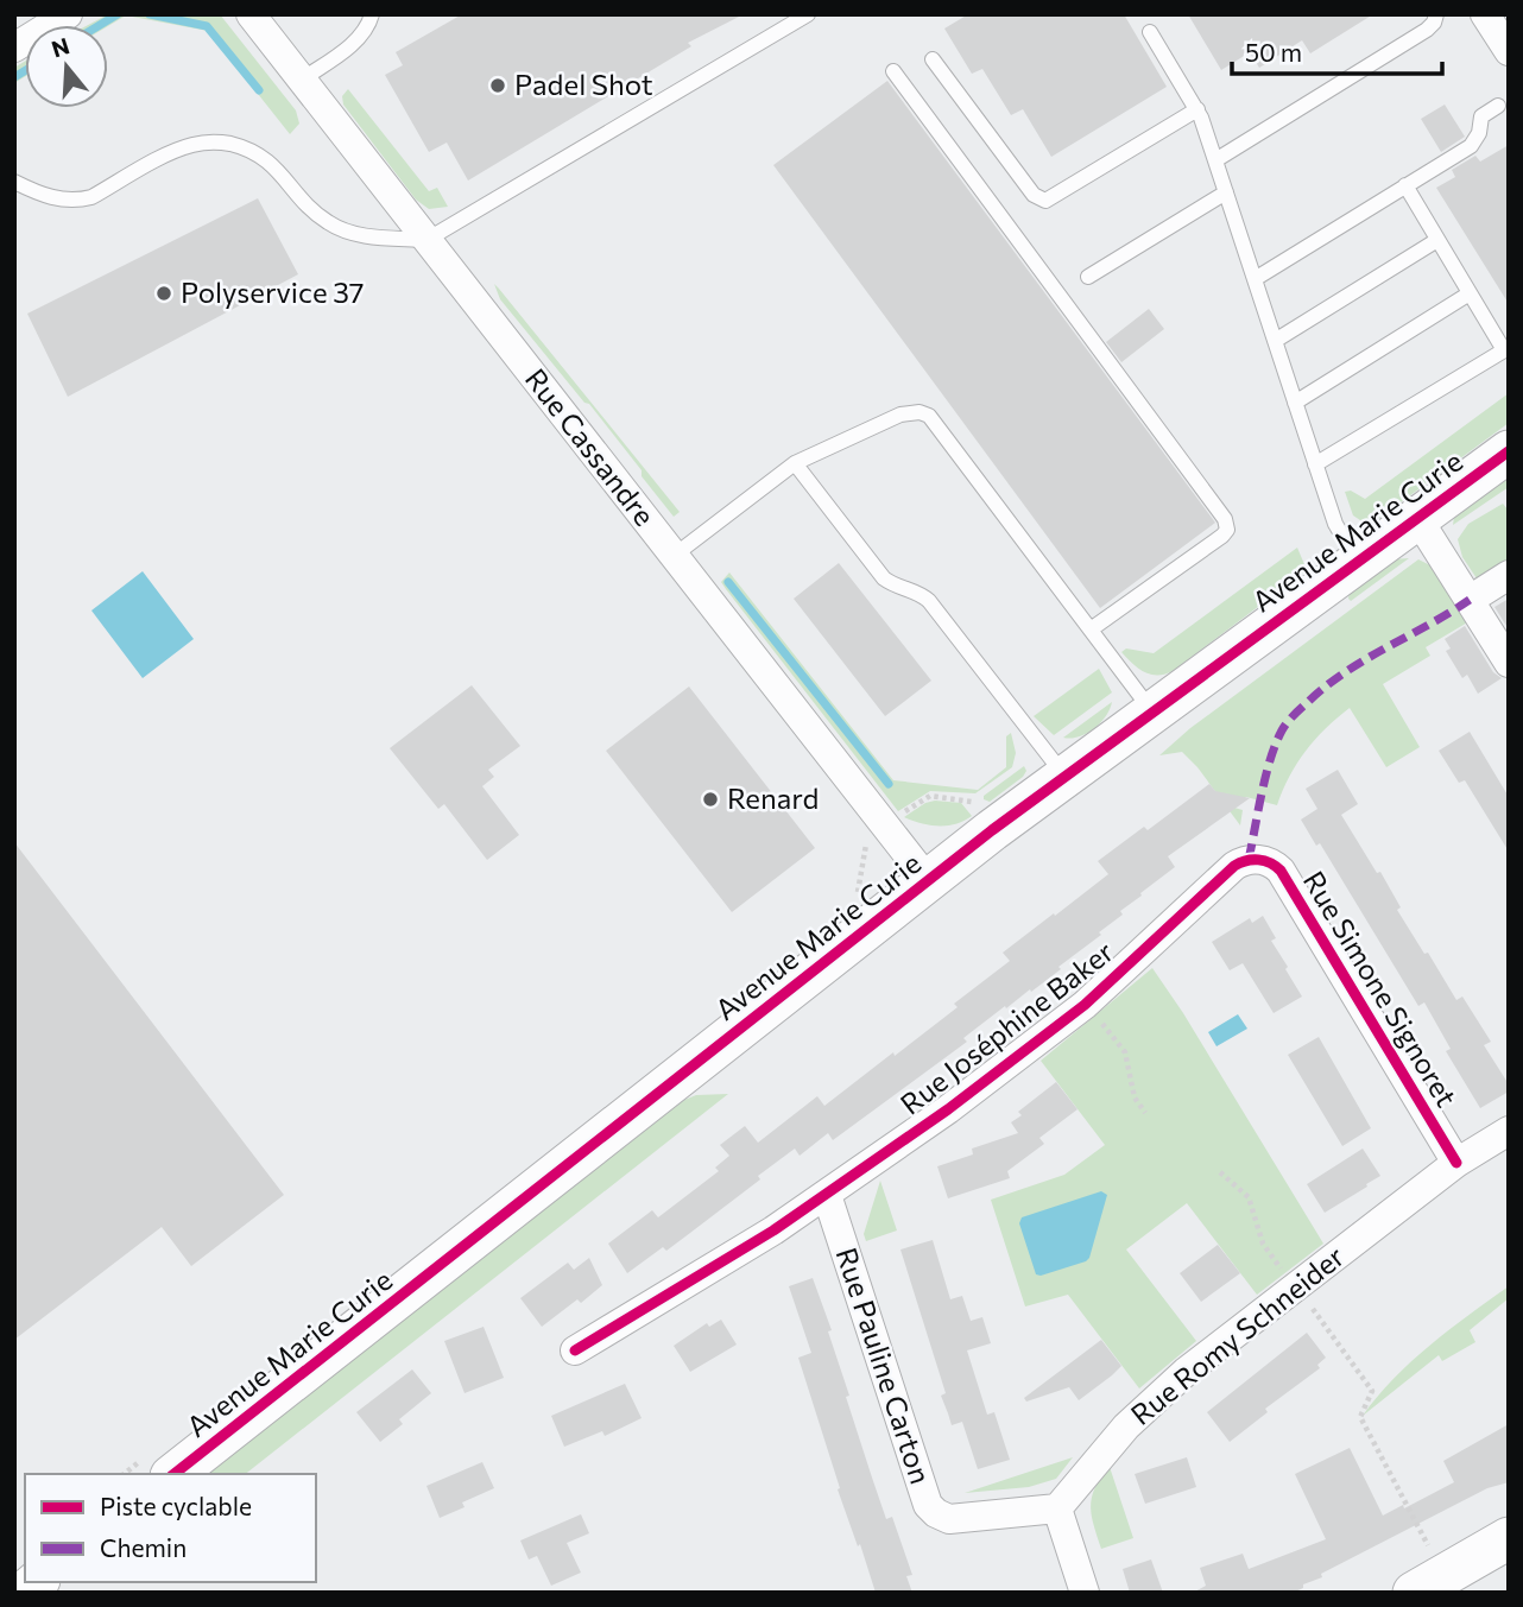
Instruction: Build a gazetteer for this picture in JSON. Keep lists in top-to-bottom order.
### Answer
{
  "streets": {
    "main road": ["Avenue Marie Curie"],
    "street": [
      "Rue Cassandre",
      "Rue Simone Signoret",
      "Rue Joséphine Baker",
      "Rue Romy Schneider",
      "Rue Pauline Carton"
    ]
  },
  "crossings": [
    ["Rue Cassandre", "Avenue Marie Curie"],
    ["Rue Simone Signoret", "Rue Joséphine Baker"],
    ["Rue Simone Signoret", "Rue Romy Schneider"],
    ["Rue Joséphine Baker", "Rue Pauline Carton"],
    ["Rue Romy Schneider", "Rue Pauline Carton"]
  ],
  "places": ["Padel Shot", "Polyservice 37", "Renard"],
  "legend": ["Piste cyclable", "Chemin"],
  "scale_bar": "50 m",
  "north": "top"
}
